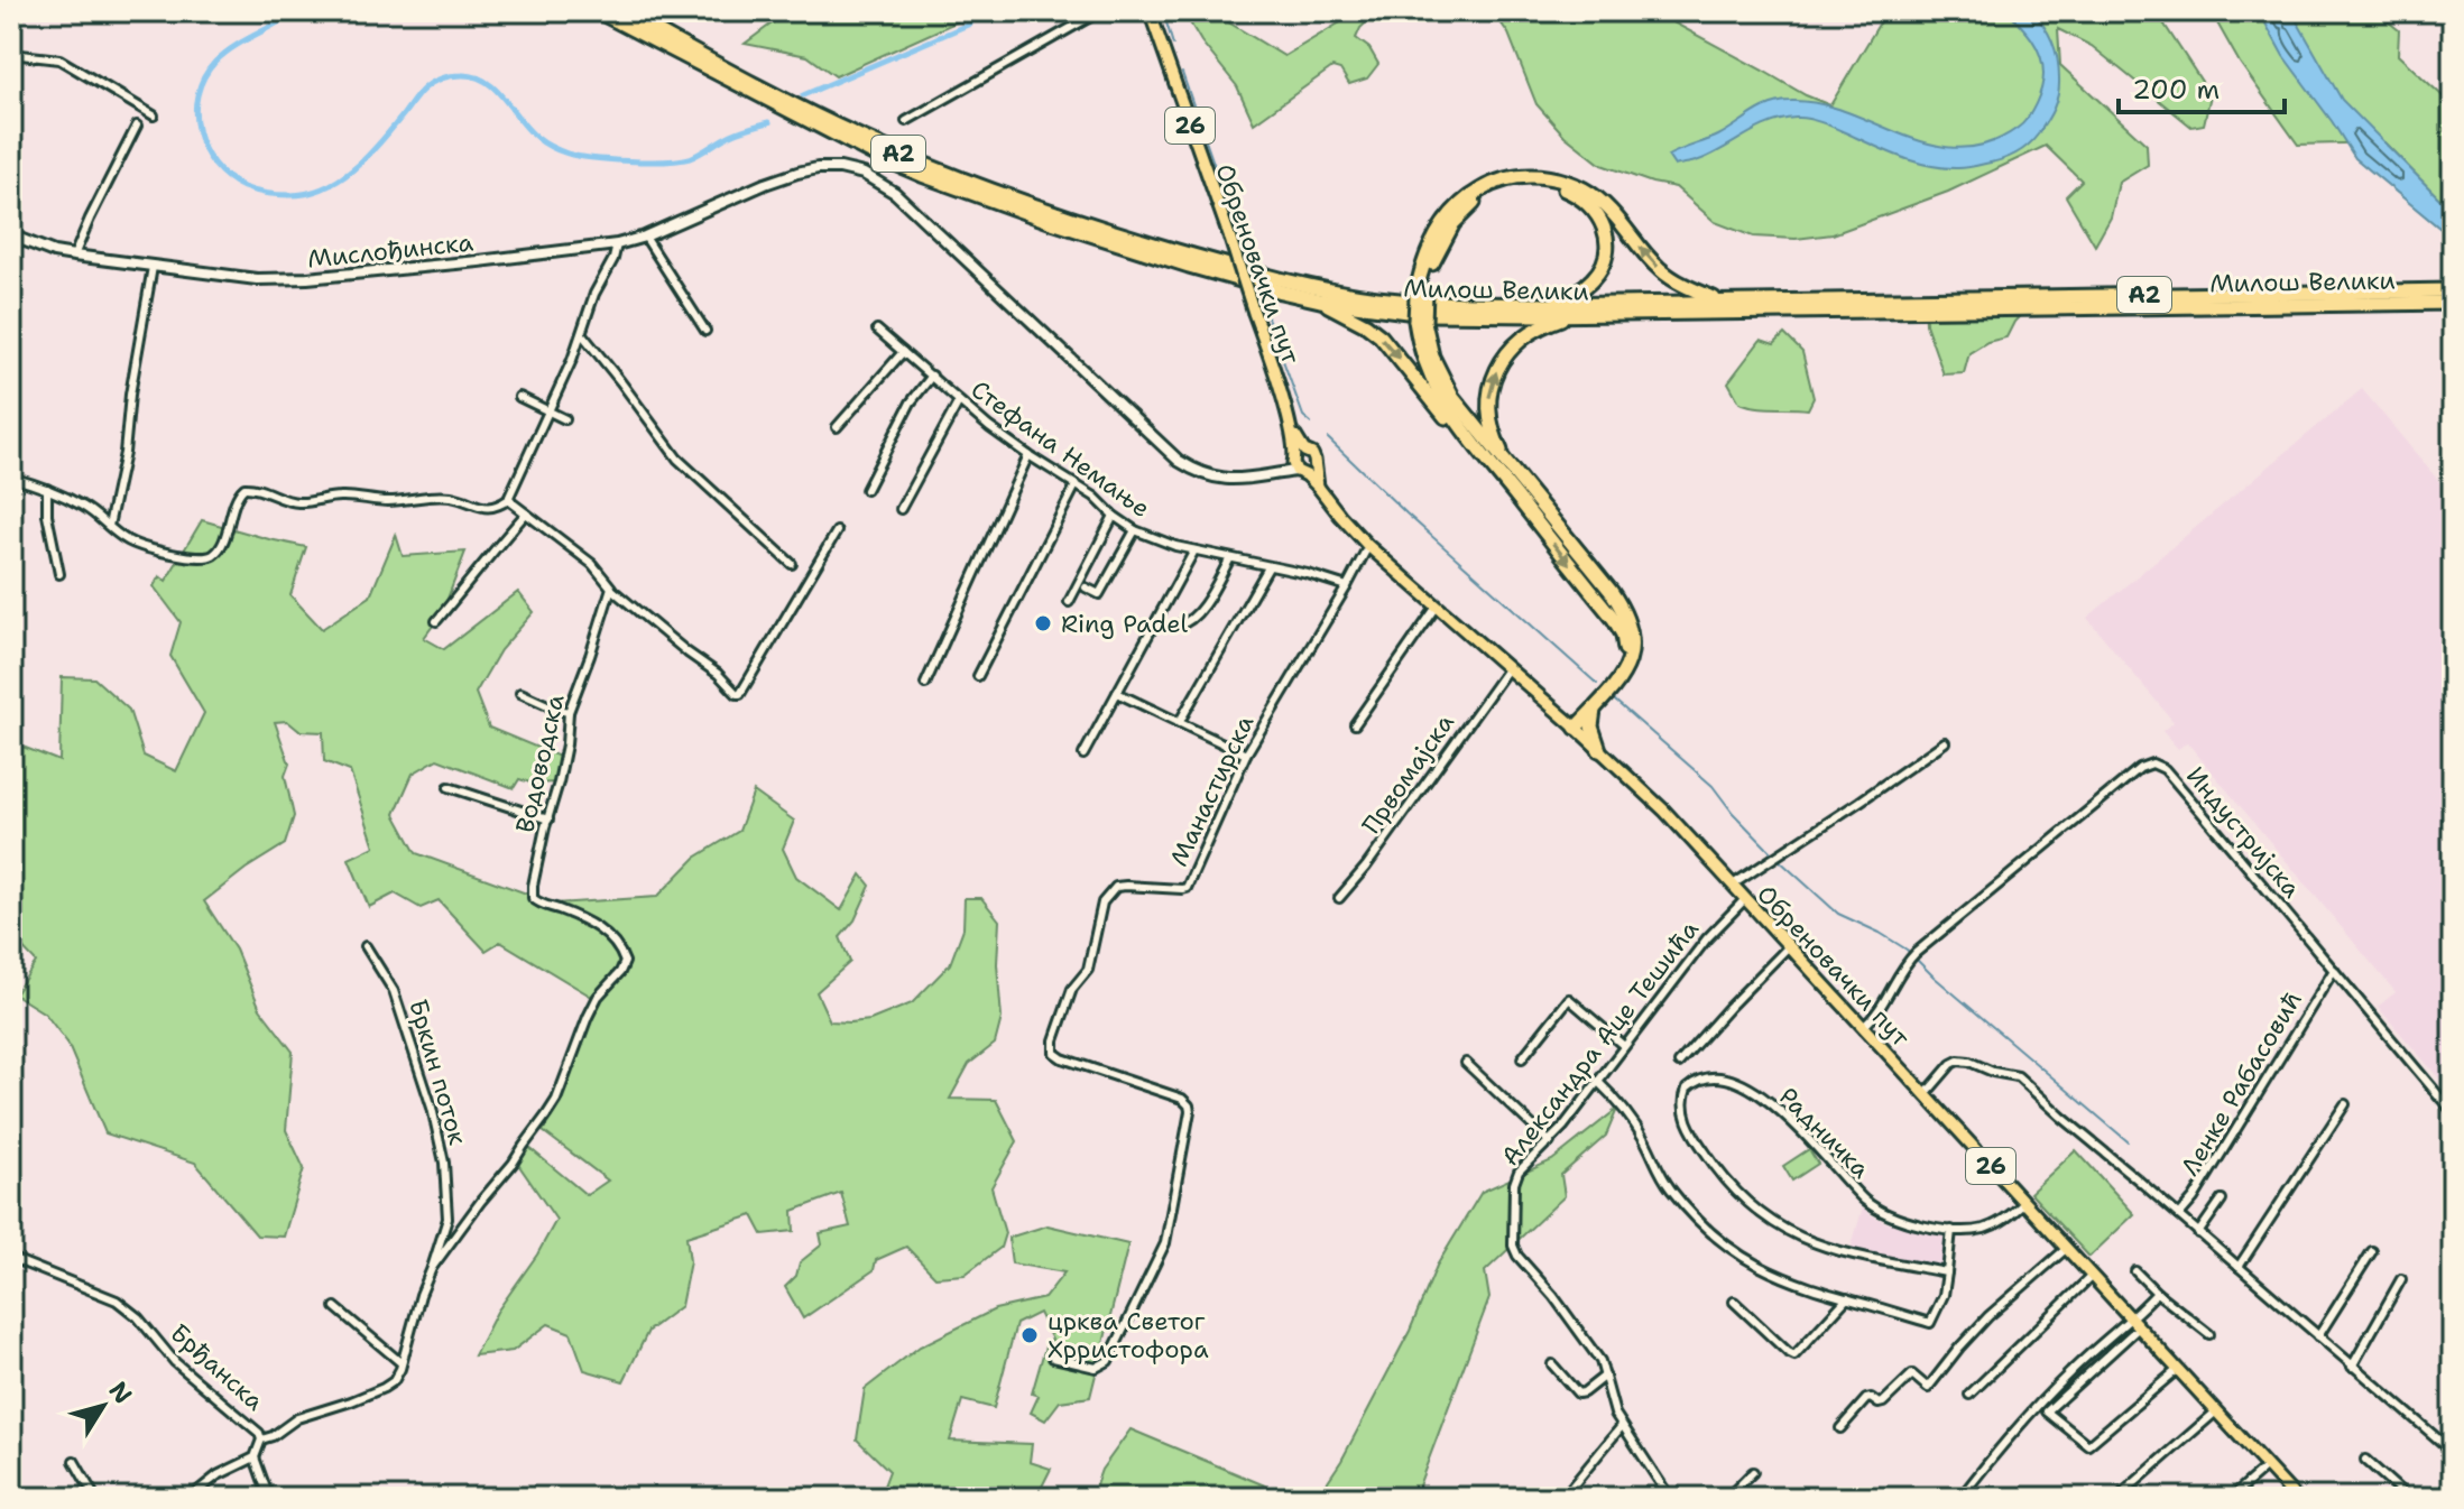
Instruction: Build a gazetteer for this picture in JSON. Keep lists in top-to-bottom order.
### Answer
{
  "streets": {
    "highway": ["A2", "Милош Велики"],
    "main road": ["26", "Мислођинска", "Обреновачки пут"],
    "street": [
      "Стефана Немање",
      "Водоводска",
      "Првомајска",
      "Манастирска",
      "Индустријска",
      "Александра Аце Тешића",
      "Бркин поток",
      "Ленке Рабасовић",
      "Радничка",
      "Брђанска"
    ]
  },
  "crossings": [
    ["26", "Мислођинска"],
    ["26", "Обреновачки пут"],
    ["Мислођинска", "Обреновачки пут"],
    ["Обреновачки пут", "Првомајска"],
    ["Обреновачки пут", "Манастирска"],
    ["Обреновачки пут", "Индустријска"],
    ["Обреновачки пут", "Александра Аце Тешића"],
    ["Обреновачки пут", "Радничка"],
    ["Стефана Немање", "Манастирска"],
    ["Водоводска", "Бркин поток"],
    ["Индустријска", "Ленке Рабасовић"]
  ],
  "places": ["Ring Padel", "црква Светог Хрристофора"],
  "scale_bar": "200 m",
  "north": "top right"
}
